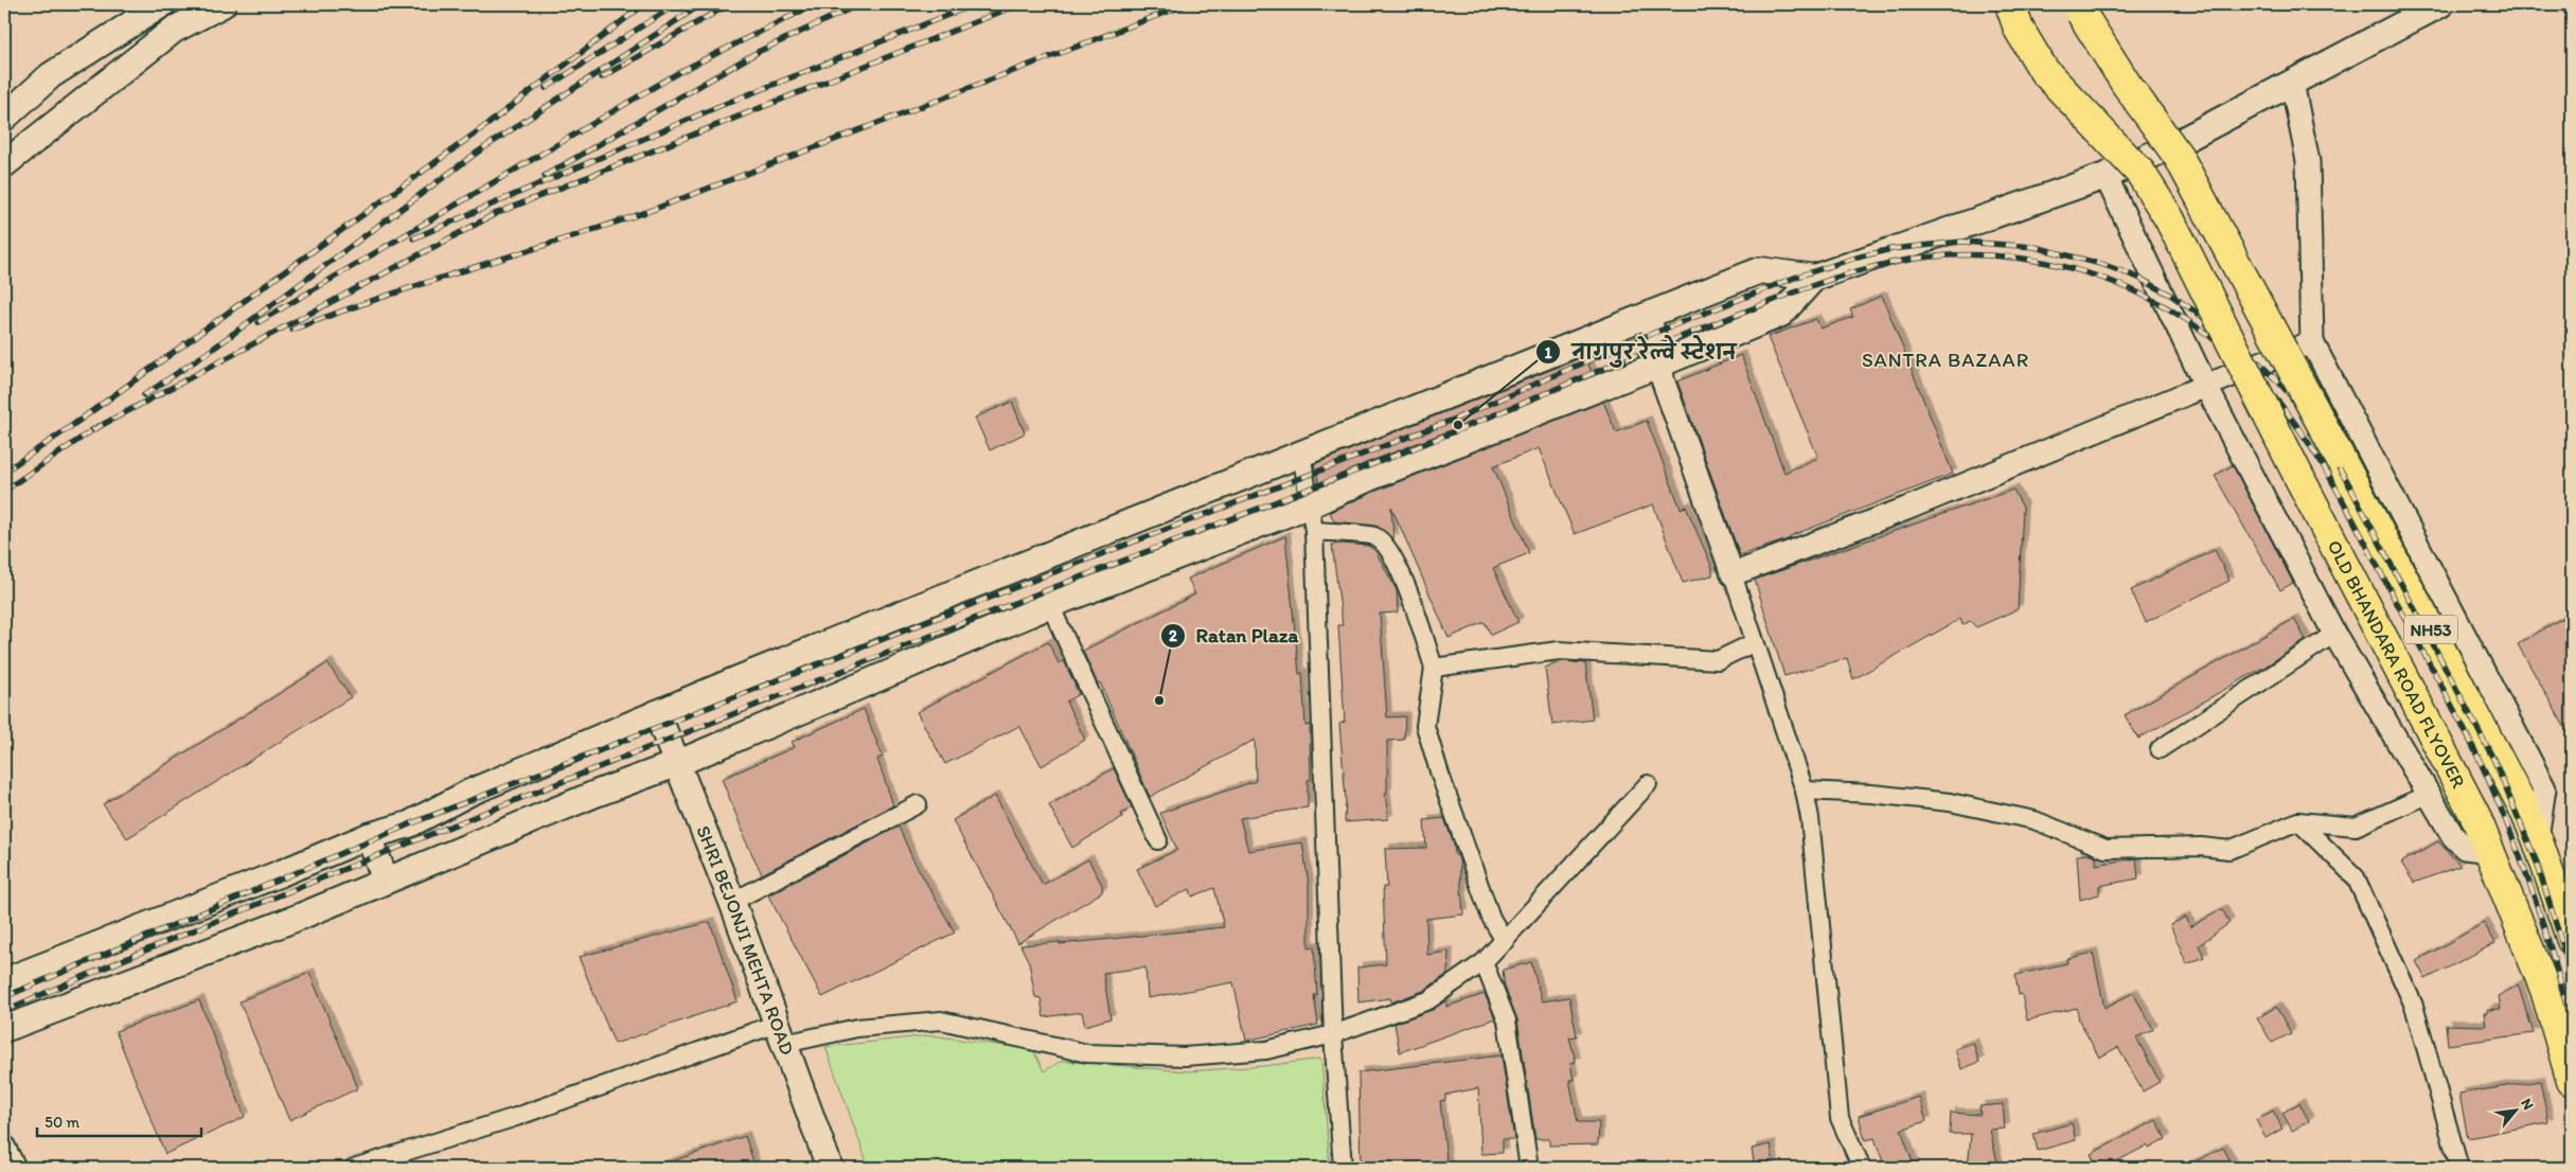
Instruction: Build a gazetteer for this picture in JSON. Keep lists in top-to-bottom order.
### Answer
{
  "streets": {
    "highway": ["NH53", "OLD BHANDARA ROAD FLYOVER"],
    "main road": ["SHRI BEJONJI MEHTA ROAD"]
  },
  "districts": ["SANTRA BAZAAR"],
  "places": ["नागपुर रेल्वे स्टेशन", "Ratan Plaza"],
  "scale_bar": "50 m",
  "north": "top right"
}
